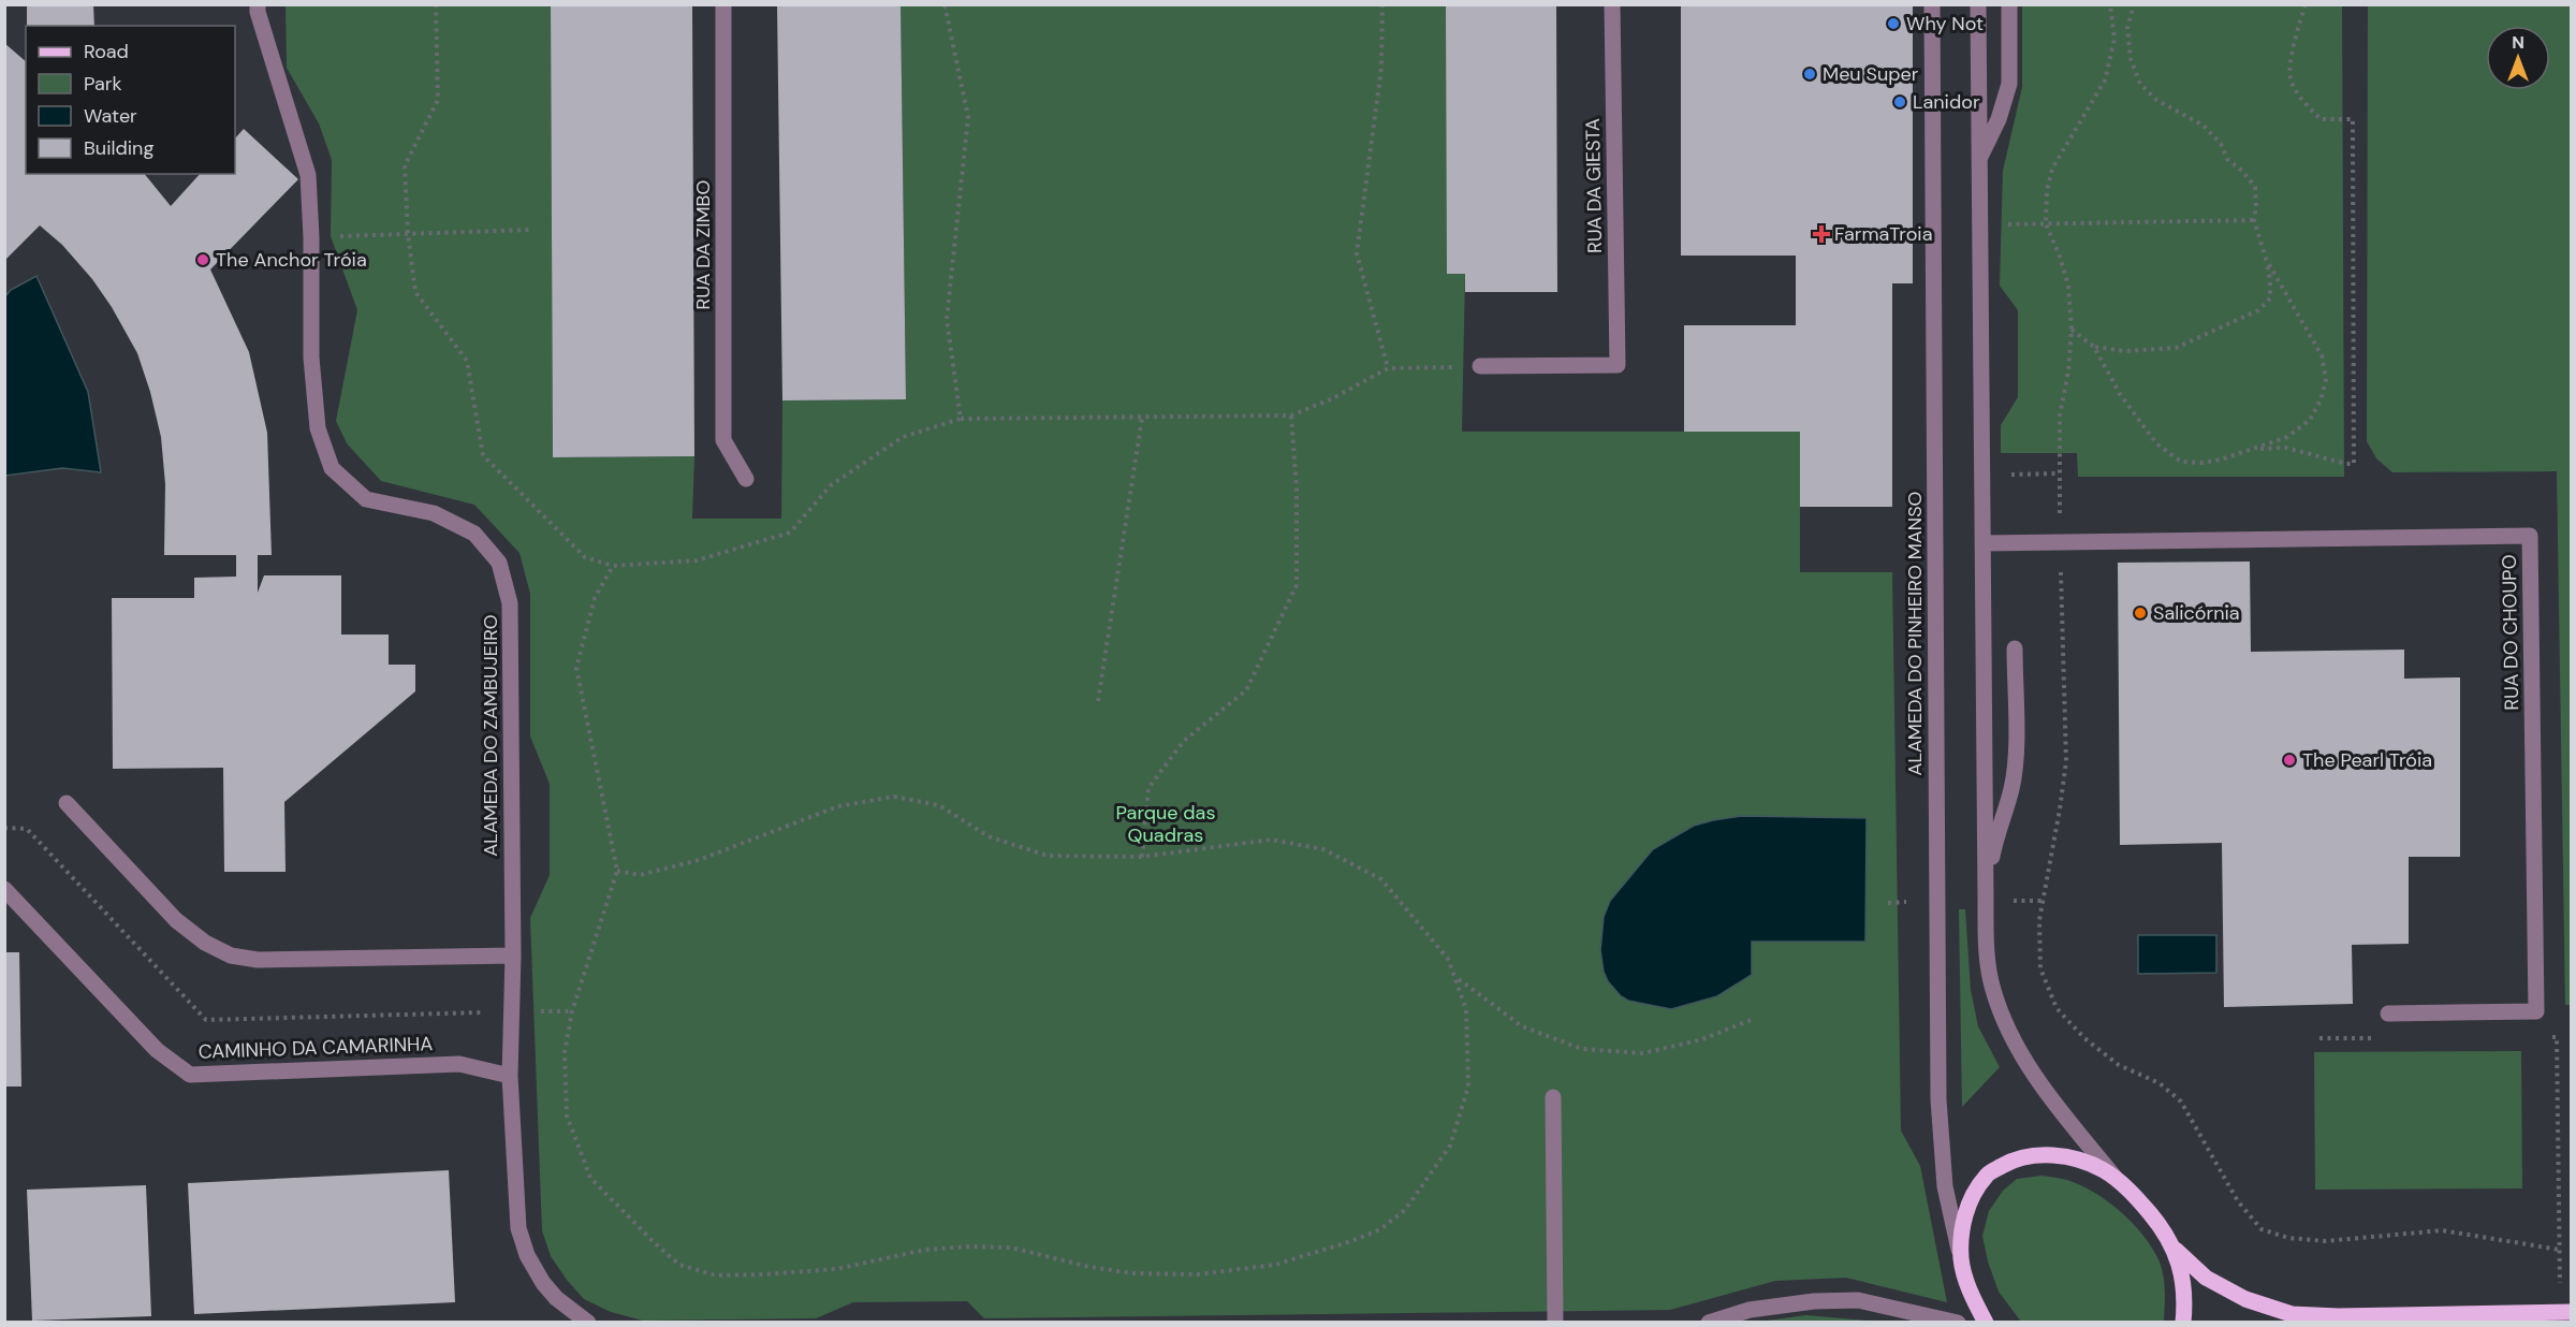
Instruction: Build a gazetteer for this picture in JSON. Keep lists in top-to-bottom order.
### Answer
{
  "streets": {
    "street": [
      "RUA DA GIESTA",
      "RUA DA ZIMBO",
      "RUA DO CHOUPO",
      "ALAMEDA DO PINHEIRO MANSO",
      "ALAMEDA DO ZAMBUJEIRO",
      "CAMINHO DA CAMARINHA"
    ]
  },
  "crossings": [
    ["ALAMEDA DO ZAMBUJEIRO", "CAMINHO DA CAMARINHA"]
  ],
  "parks": ["Parque das Quadras"],
  "places": {
    "other": [
      "Why Not",
      "Meu Super",
      "Lanidor",
      "The Anchor Tróia",
      "Salicórnia",
      "The Pearl Tróia"
    ],
    "health": ["FarmaTroia"]
  },
  "legend": [
    "Road",
    "Park",
    "Water",
    "Building"
  ],
  "north": "top"
}
